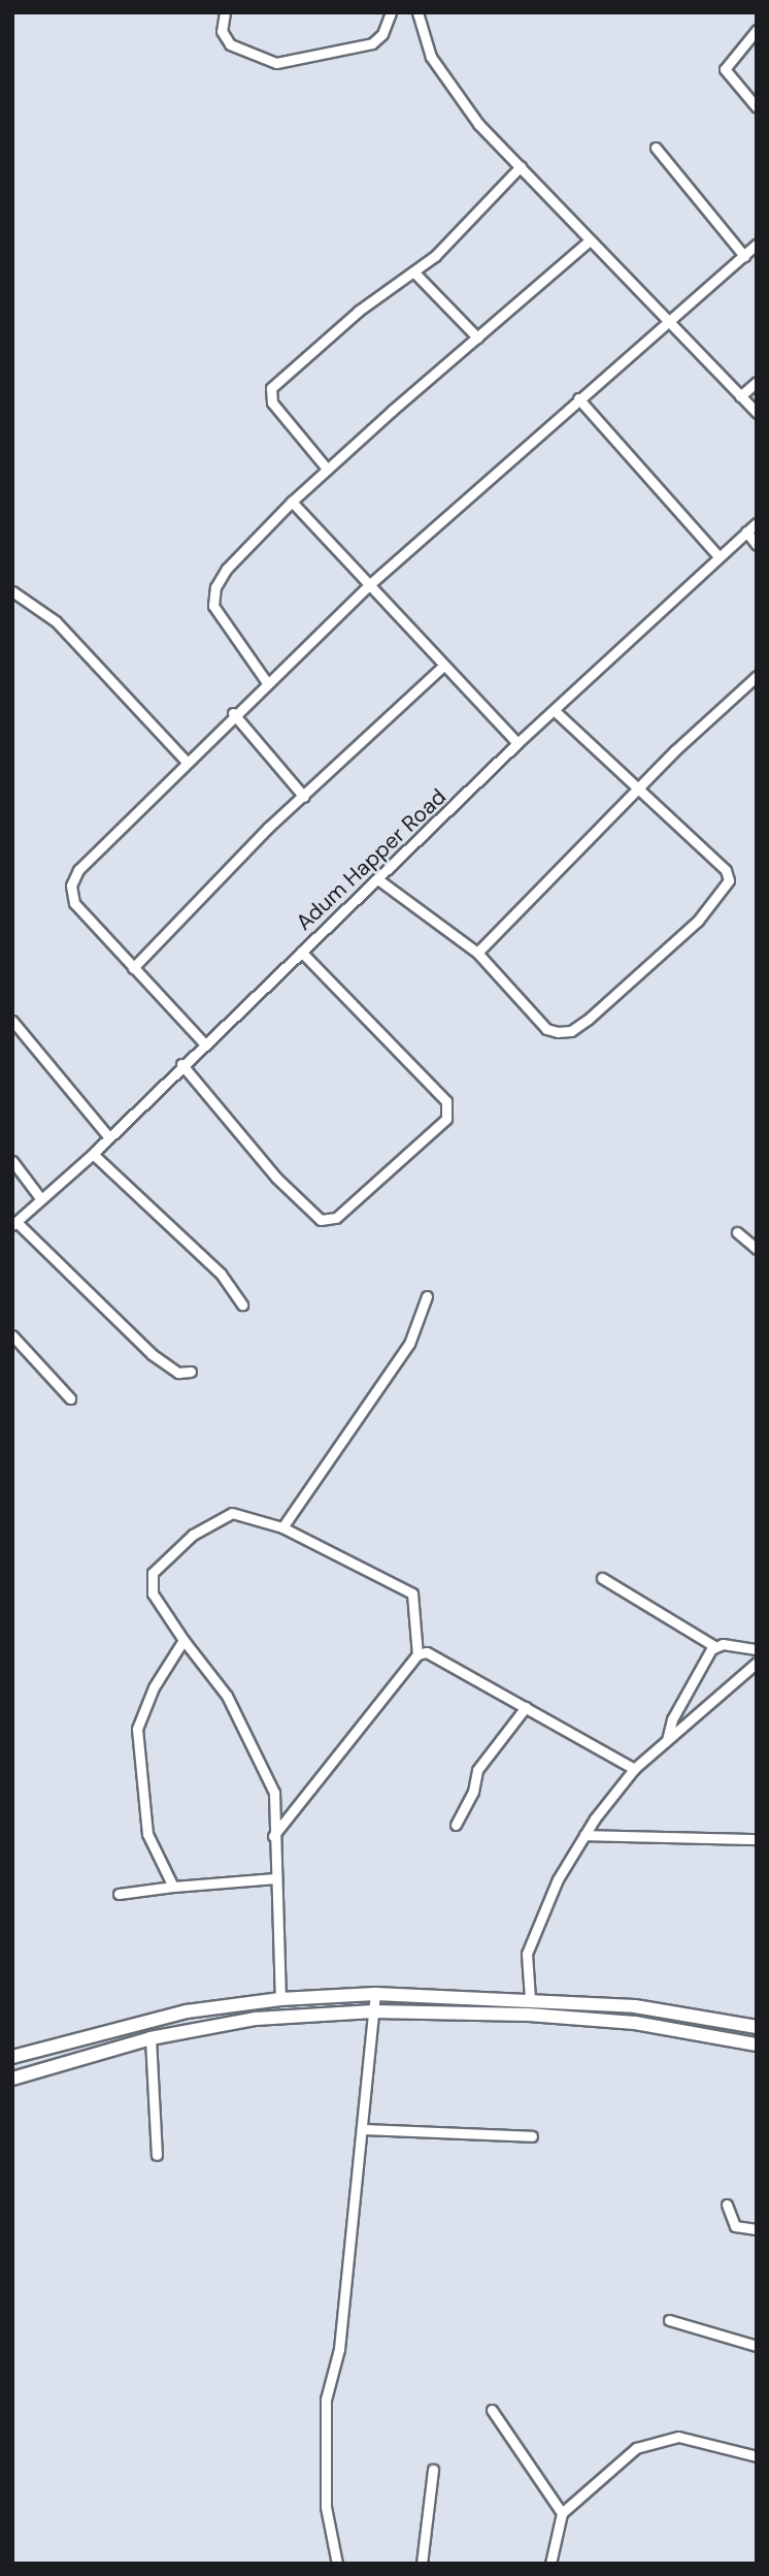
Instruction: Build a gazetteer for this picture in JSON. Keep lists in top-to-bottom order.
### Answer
{
  "streets": {
    "street": ["Adum Happer Road"]
  }
}
